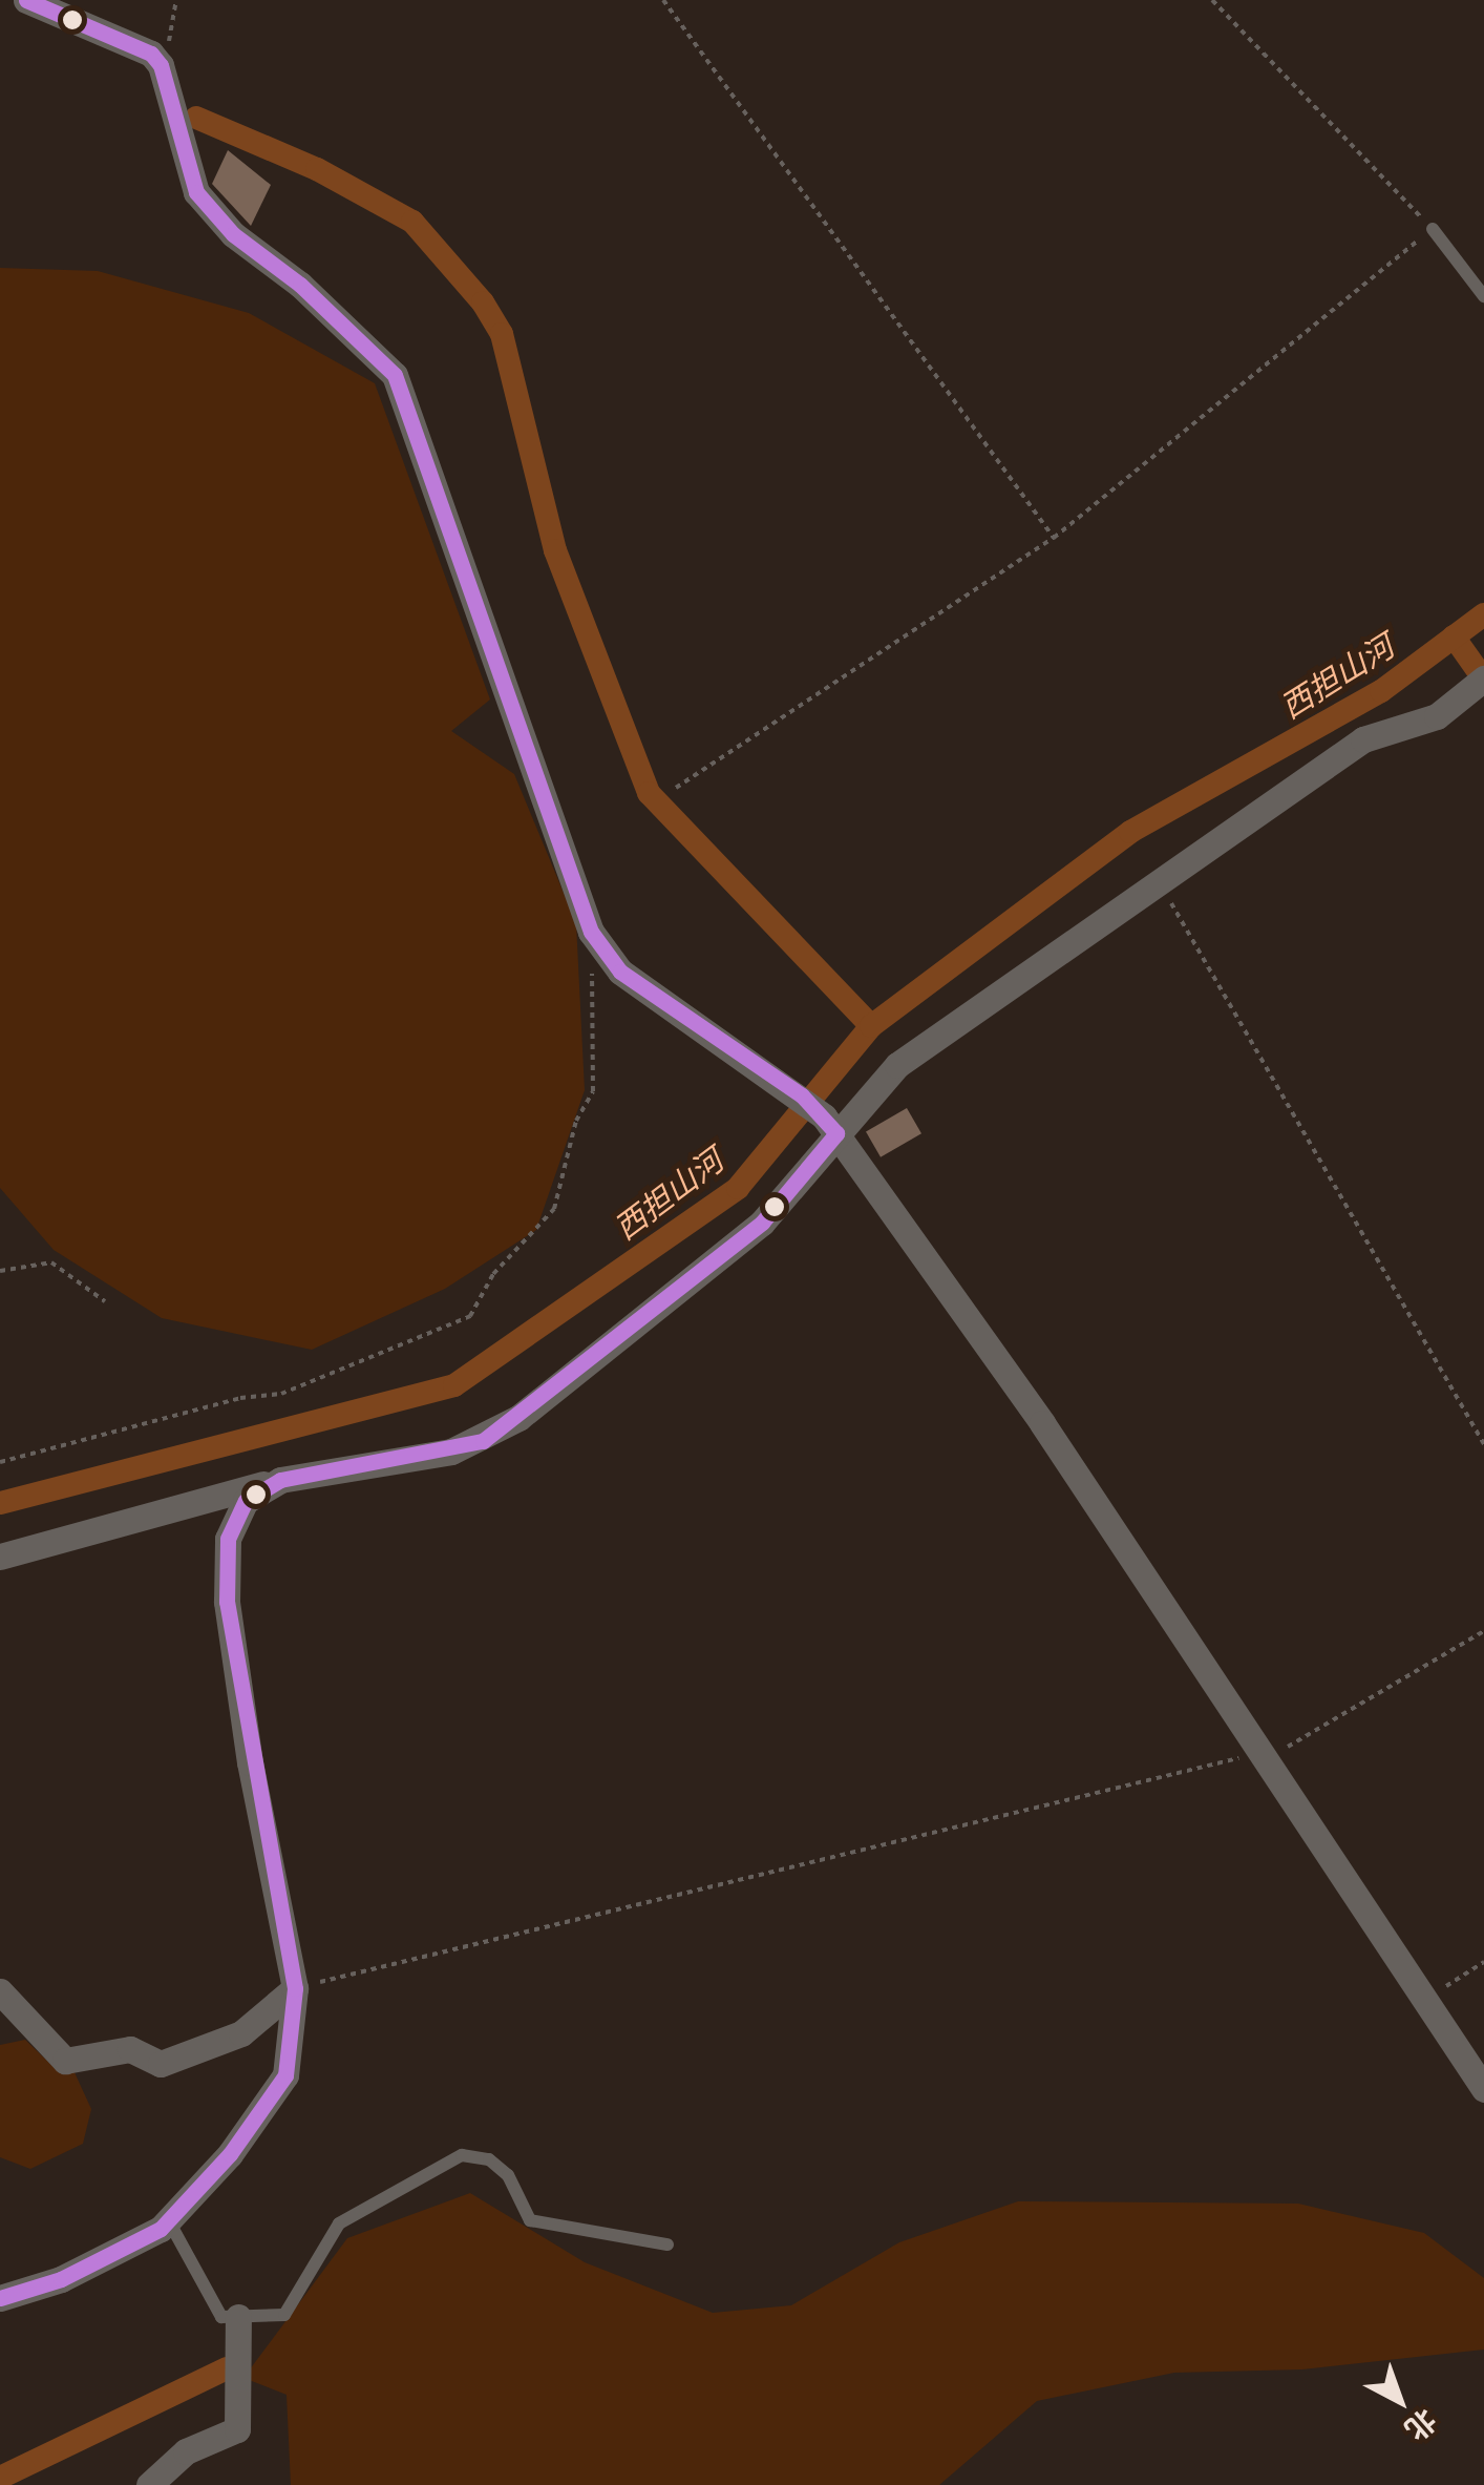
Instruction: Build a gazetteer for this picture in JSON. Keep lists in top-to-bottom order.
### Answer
{
  "water": ["西担山河"],
  "north": "bottom right"
}
